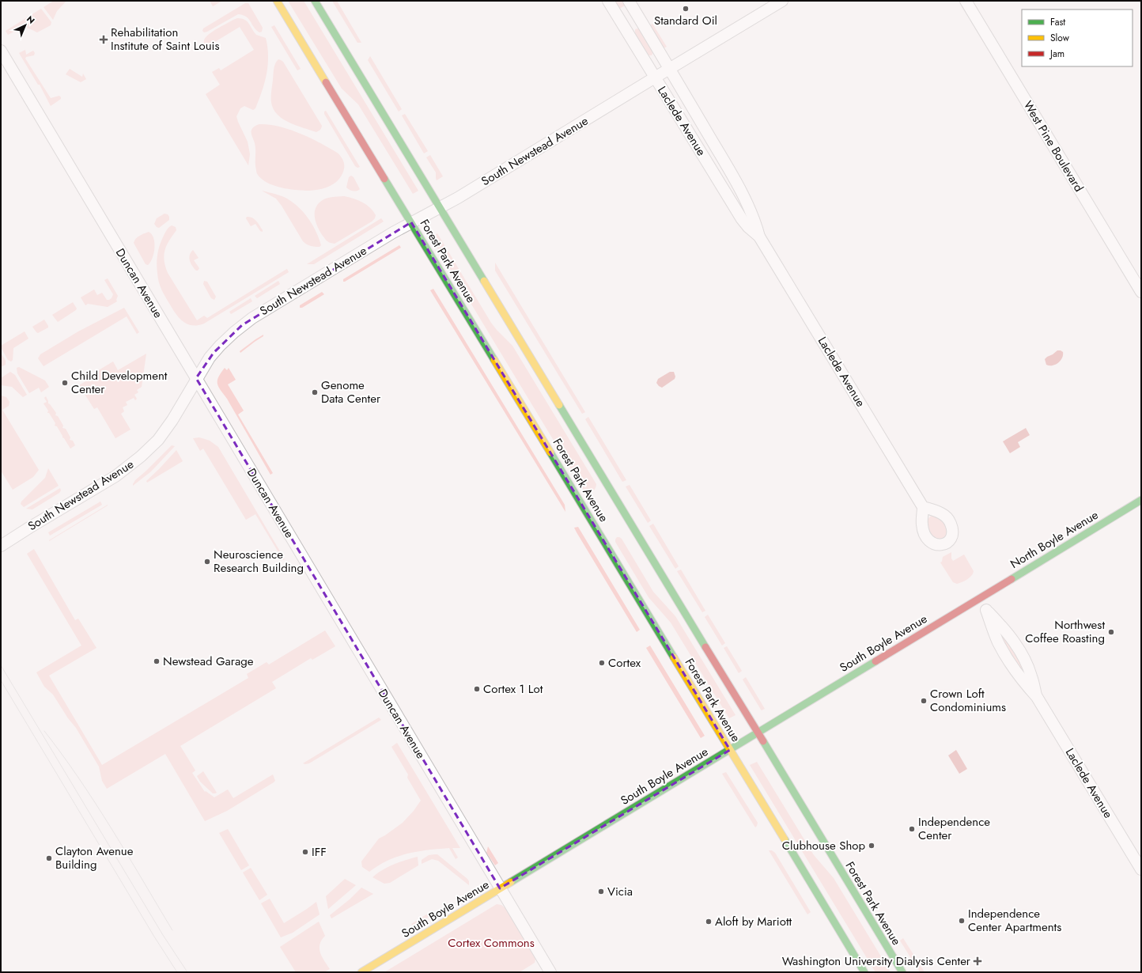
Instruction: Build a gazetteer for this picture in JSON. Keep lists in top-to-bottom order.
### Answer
{
  "streets": {
    "main road": ["Forest Park Avenue", "North Boyle Avenue", "South Boyle Avenue"],
    "street": [
      "Laclede Avenue",
      "West Pine Boulevard",
      "South Newstead Avenue",
      "Duncan Avenue"
    ]
  },
  "crossings": [
    ["Laclede Avenue", "South Newstead Avenue"],
    ["Laclede Avenue", "North Boyle Avenue"],
    ["Laclede Avenue", "South Boyle Avenue"],
    ["South Newstead Avenue", "Forest Park Avenue"],
    ["South Newstead Avenue", "Duncan Avenue"],
    ["Forest Park Avenue", "South Boyle Avenue"],
    ["Duncan Avenue", "South Boyle Avenue"],
    ["North Boyle Avenue", "South Boyle Avenue"]
  ],
  "parks": ["Cortex Commons"],
  "places": {
    "other": [
      "Standard Oil",
      "Child Development Center",
      "Genome Data Center",
      "Neuroscience Research Building",
      "Northwest Coffee Roasting",
      "Newstead Garage",
      "Cortex",
      "Cortex 1 Lot",
      "Crown Loft Condominiums",
      "Independence Center",
      "Clubhouse Shop",
      "IFF",
      "Clayton Avenue Building",
      "Vicia",
      "Independence Center Apartments",
      "Aloft by Mariott"
    ],
    "health": ["Rehabilitation Institute of Saint Louis", "Washington University Dialysis Center"]
  },
  "legend": ["Fast", "Slow", "Jam"],
  "north": "top right"
}
